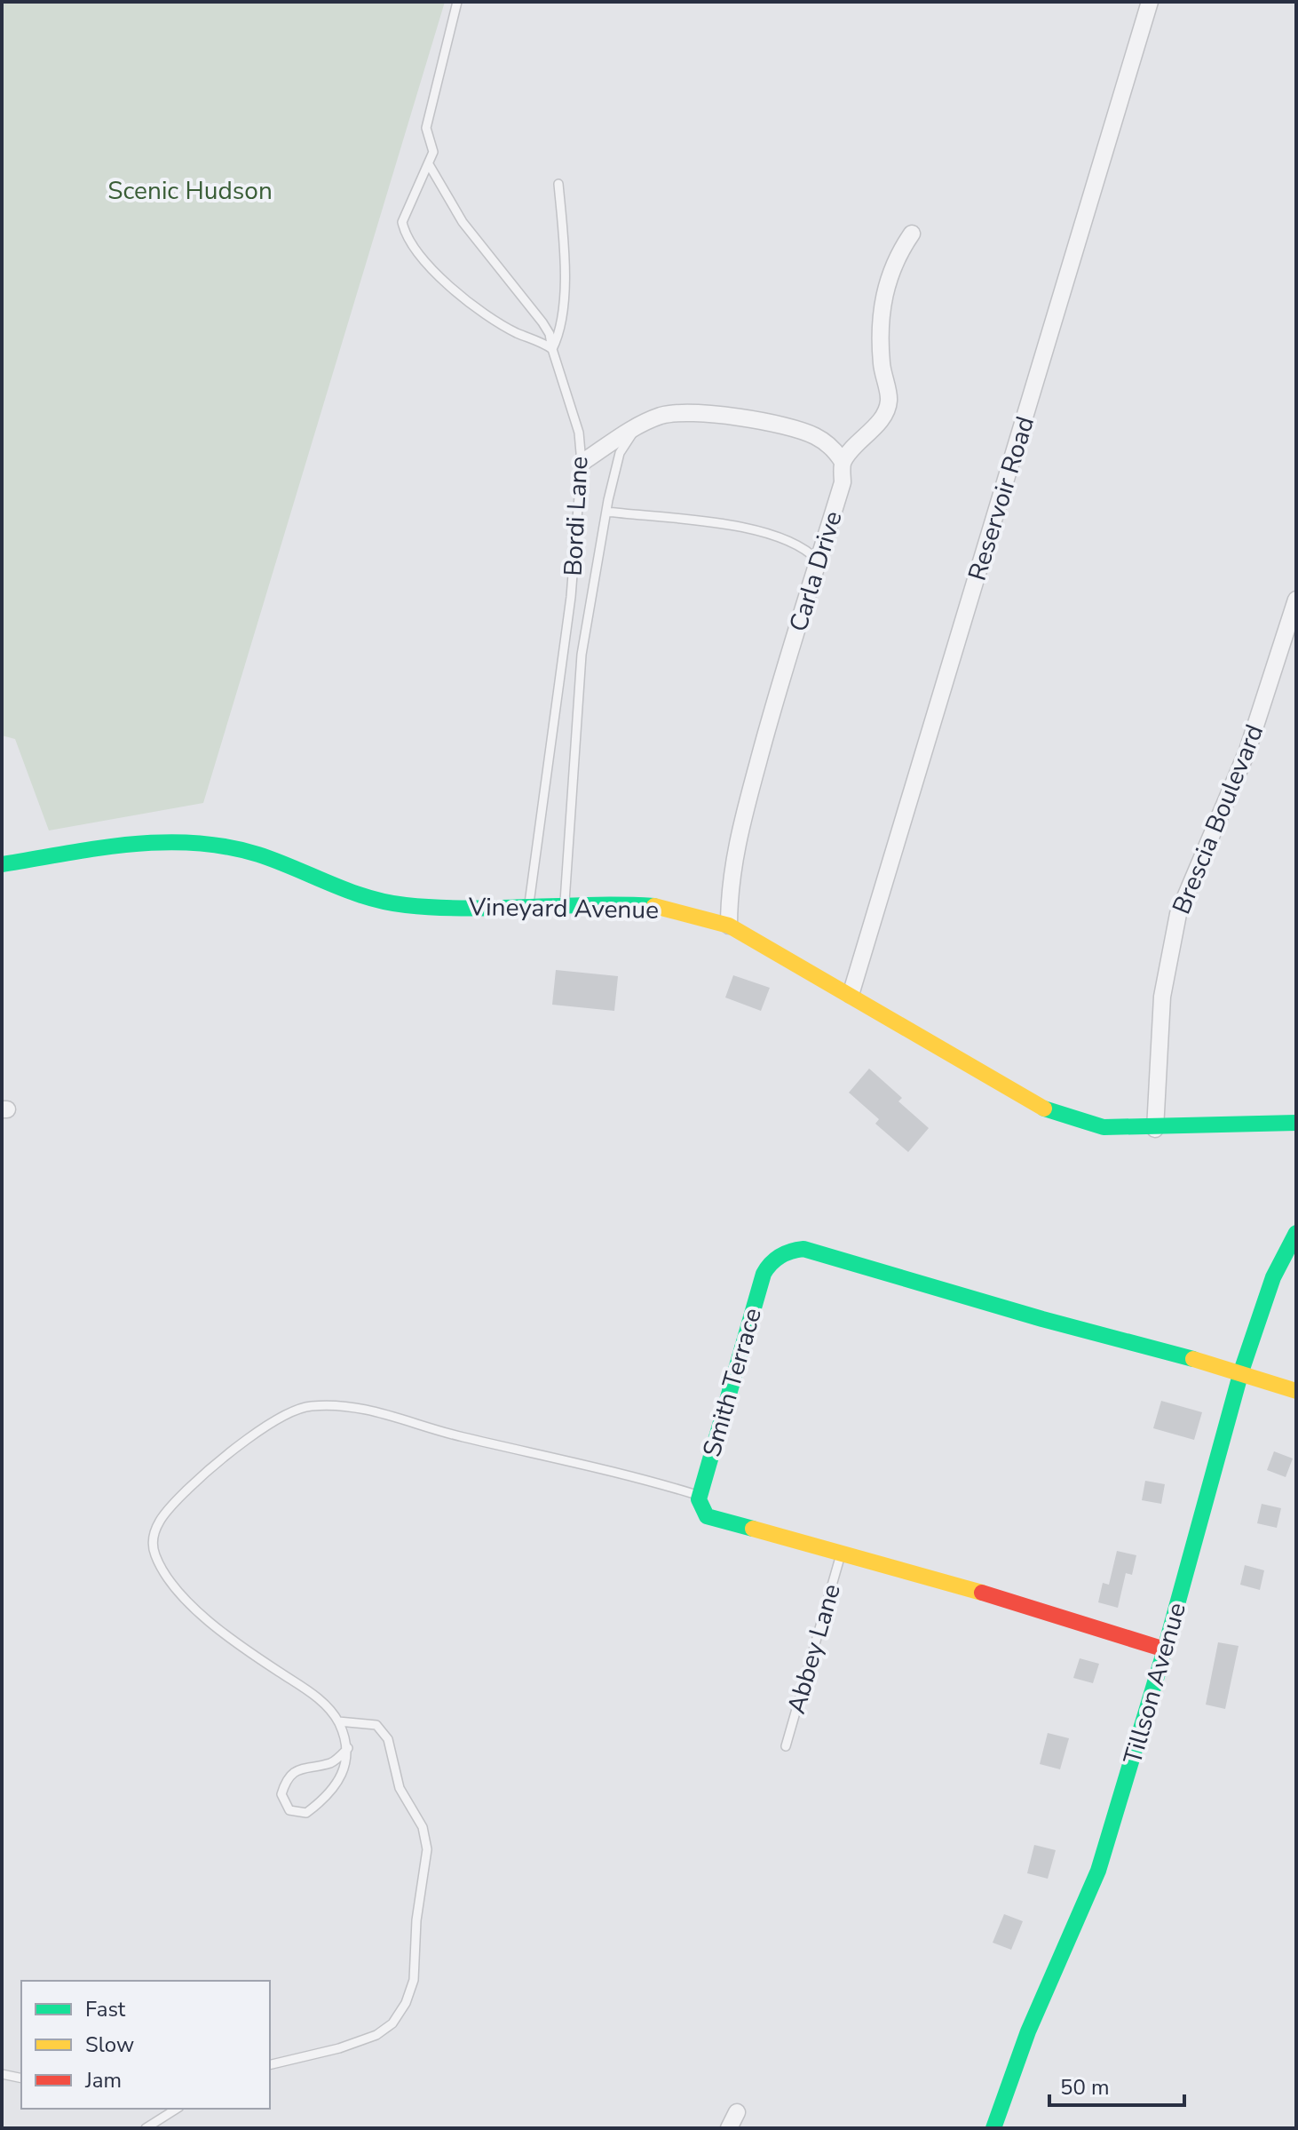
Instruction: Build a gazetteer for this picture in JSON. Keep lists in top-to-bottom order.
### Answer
{
  "streets": {
    "street": [
      "Reservoir Road",
      "Carla Drive",
      "Brescia Boulevard",
      "Vineyard Avenue",
      "Smith Terrace",
      "Tillson Avenue"
    ],
    "lane": ["Bordi Lane", "Abbey Lane"]
  },
  "crossings": [
    ["Reservoir Road", "Vineyard Avenue"],
    ["Bordi Lane", "Vineyard Avenue"],
    ["Carla Drive", "Vineyard Avenue"],
    ["Brescia Boulevard", "Vineyard Avenue"],
    ["Smith Terrace", "Tillson Avenue"]
  ],
  "parks": ["Scenic Hudson"],
  "legend": ["Fast", "Slow", "Jam"],
  "scale_bar": "50 m"
}
